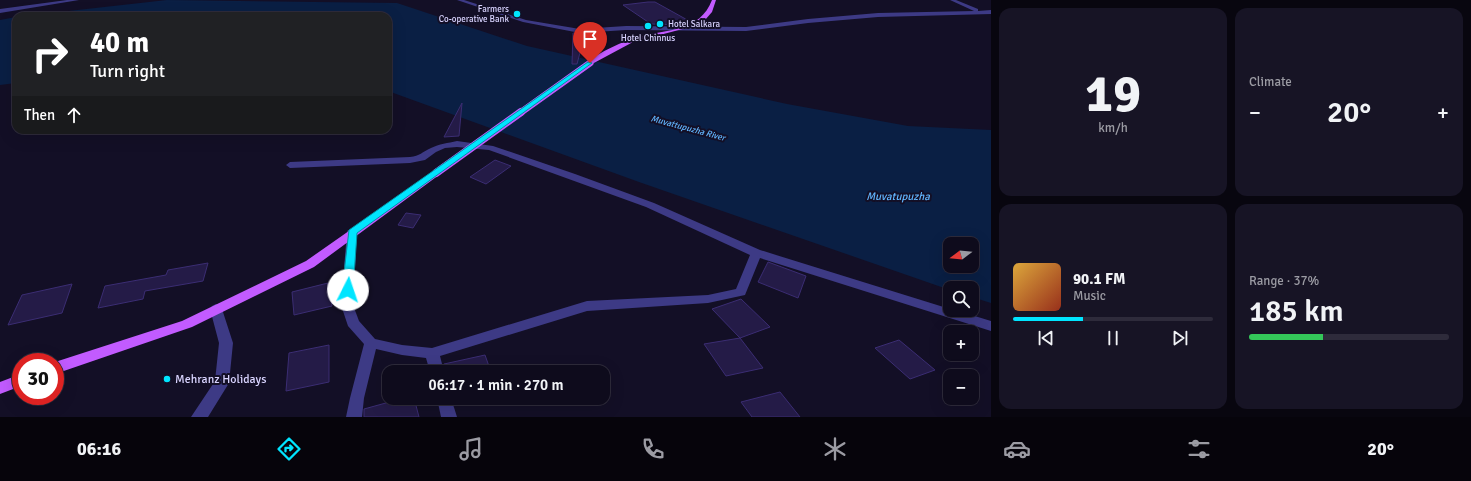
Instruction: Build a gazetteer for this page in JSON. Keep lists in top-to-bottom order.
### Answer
{
  "water": ["Muvattupuzha River", "Muvatupuzha"],
  "places": [
    "Farmers Co-operative Bank",
    "Hotel Salkara",
    "Hotel Chinnus",
    "Mehranz Holidays"
  ],
  "north": "left",
  "page": {
    "tile": [
      ["19", "km/h"],
      "Climate",
      ["Range · 37%", "185 km"]
    ],
    "turn": ["40 m", "Turn right"],
    "then": "Then",
    "heat": ["−", "20°", "+"],
    "map_buttons": ["+", "−"],
    "song": ["90.1 FM", "Music"],
    "limit": "30",
    "trip": "06:17 · 1 min · 270 m",
    "tabs": ["06:16", "20°"]
  }
}
